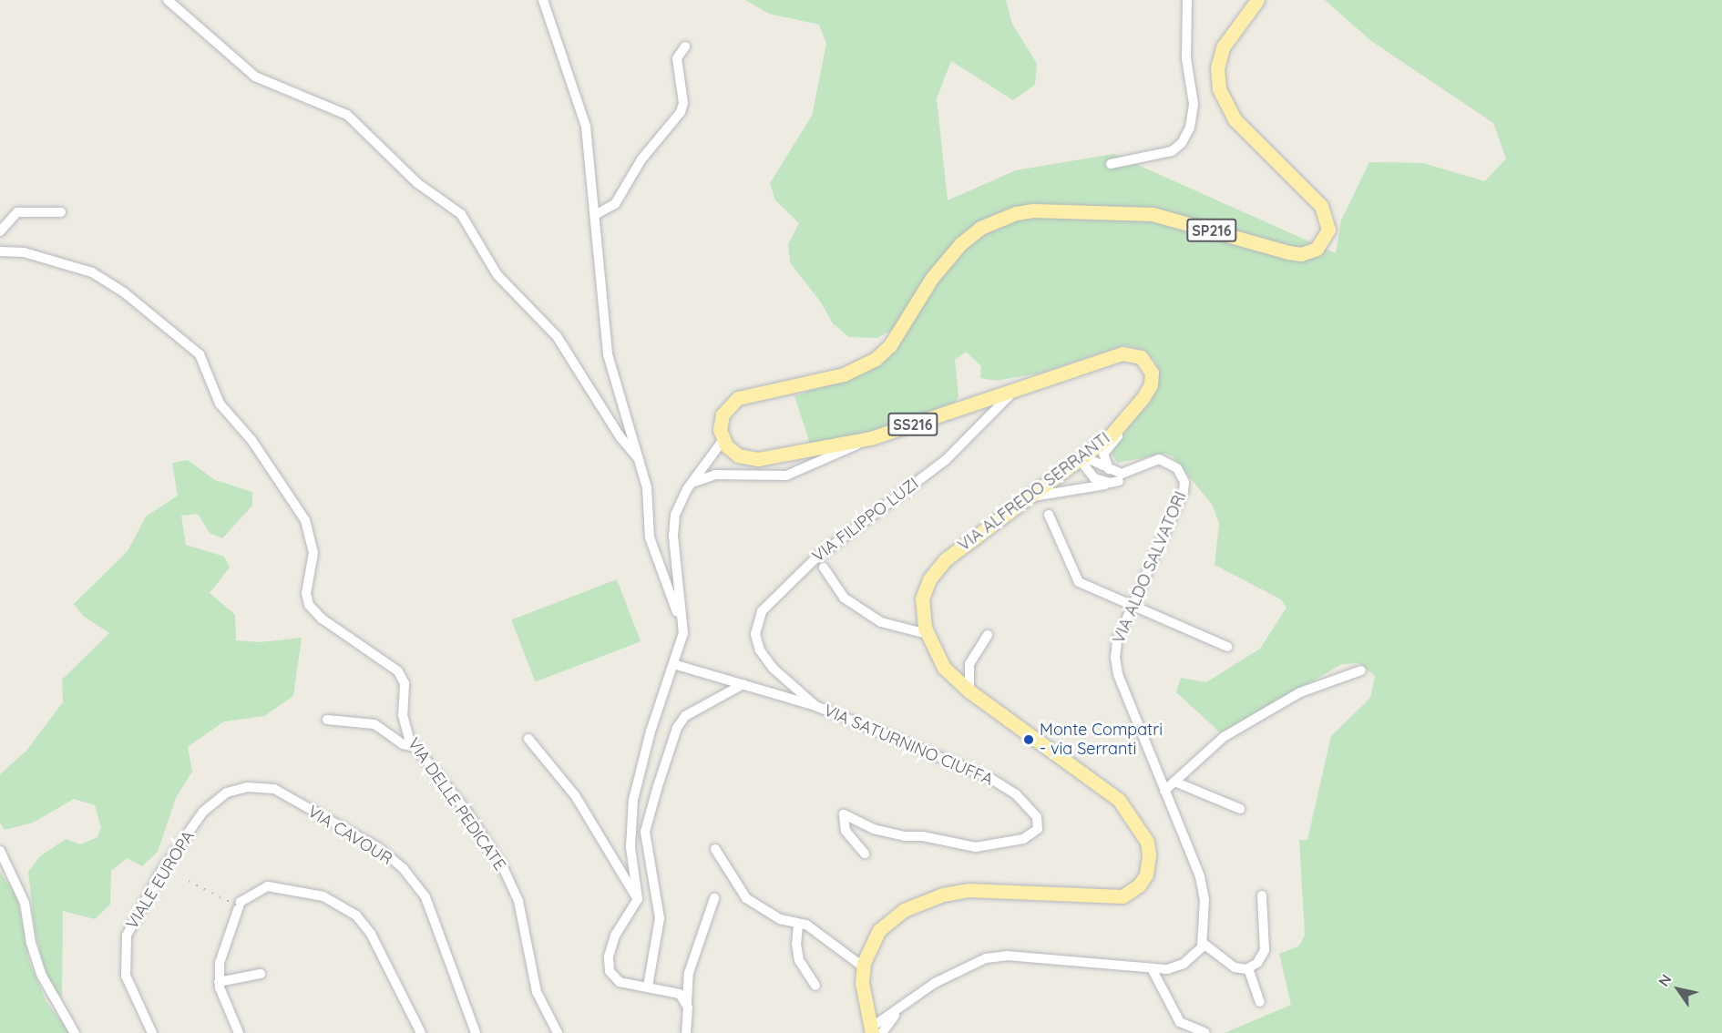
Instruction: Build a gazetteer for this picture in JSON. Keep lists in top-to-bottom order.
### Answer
{
  "streets": {
    "main road": ["SP216", "SS216", "VIA ALFREDO SERRANTI"],
    "street": [
      "VIA FILIPPO LUZI",
      "VIA ALDO SALVATORI",
      "VIA SATURNINO CIUFFA",
      "VIA DELLE PEDICATE",
      "VIA CAVOUR",
      "VIALE EUROPA"
    ]
  },
  "crossings": [
    ["SP216", "VIA ALFREDO SERRANTI"],
    ["VIA ALFREDO SERRANTI", "VIA FILIPPO LUZI"],
    ["VIA FILIPPO LUZI", "VIA SATURNINO CIUFFA"],
    ["VIA CAVOUR", "VIALE EUROPA"]
  ],
  "places": ["Monte Compatri - via Serranti"],
  "north": "top left"
}
